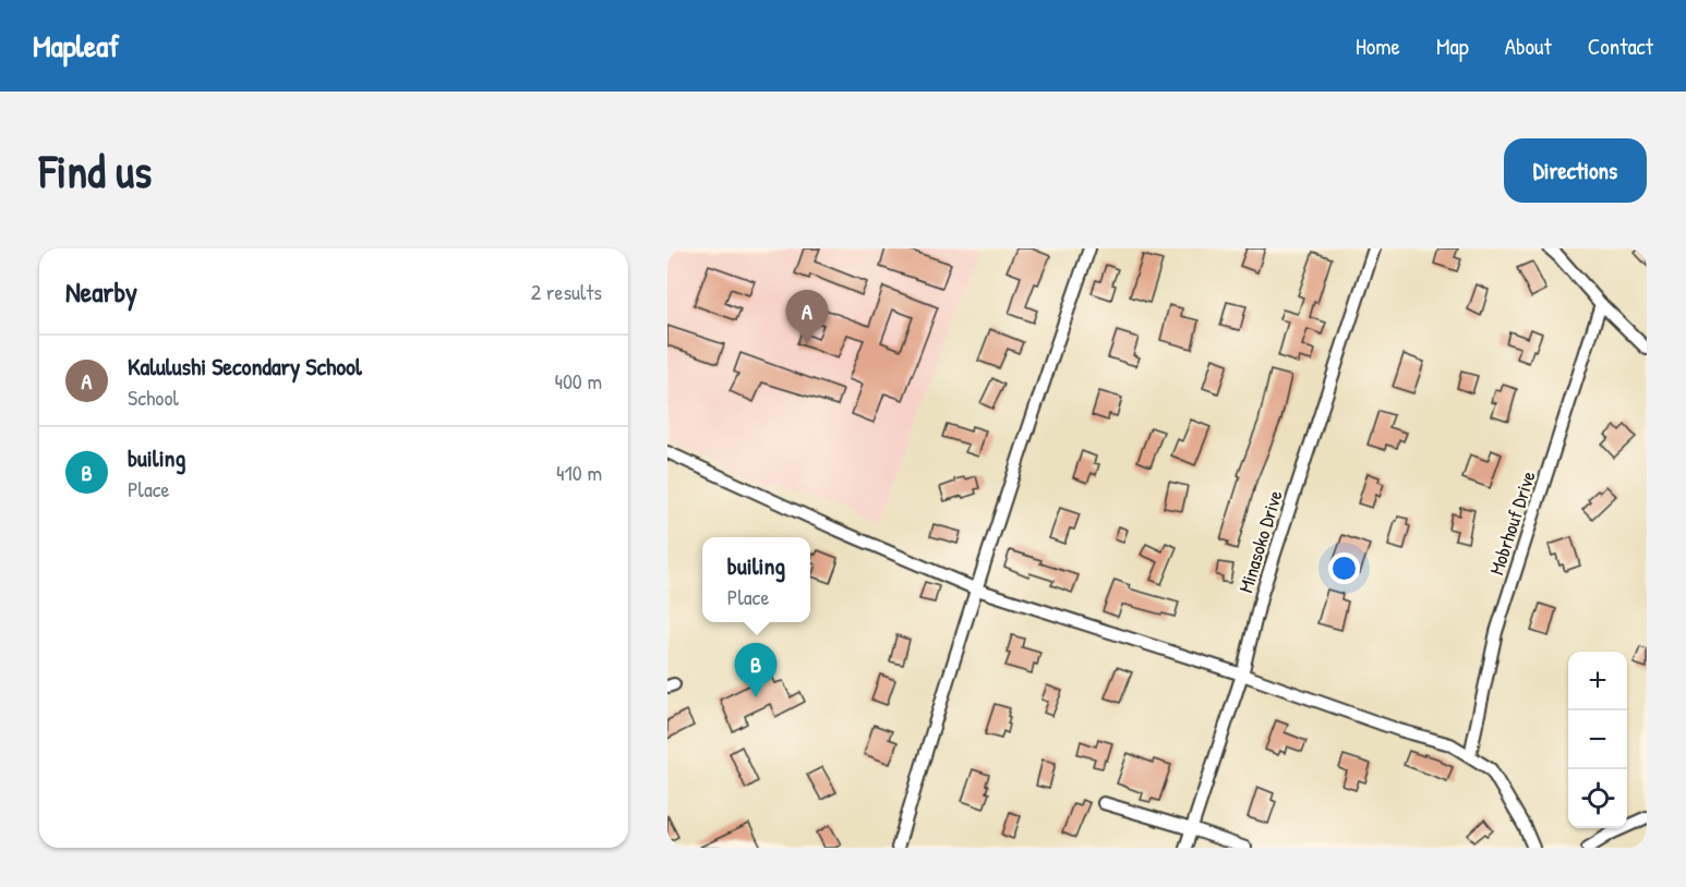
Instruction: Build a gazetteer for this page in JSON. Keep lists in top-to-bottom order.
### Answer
{
  "streets": {
    "street": ["Mobrhouf Drive", "Minasoko Drive"]
  },
  "page": {
    "header": "Mapleaf",
    "nav": [
      "Home",
      "Map",
      "About",
      "Contact"
    ],
    "buttons": "Directions",
    "title": "Find us",
    "heading": ["Nearby", "2 results"],
    "pins": ["A", "B"],
    "list": [
      {
        "mark": "A",
        "name": "Kalulushi Secondary School",
        "note": "School",
        "value": "400 m"
      },
      {
        "mark": "B",
        "name": "builing",
        "note": "Place",
        "value": "410 m"
      }
    ],
    "popup": ["builing", "Place"],
    "map_buttons": ["+", "−"]
  }
}
